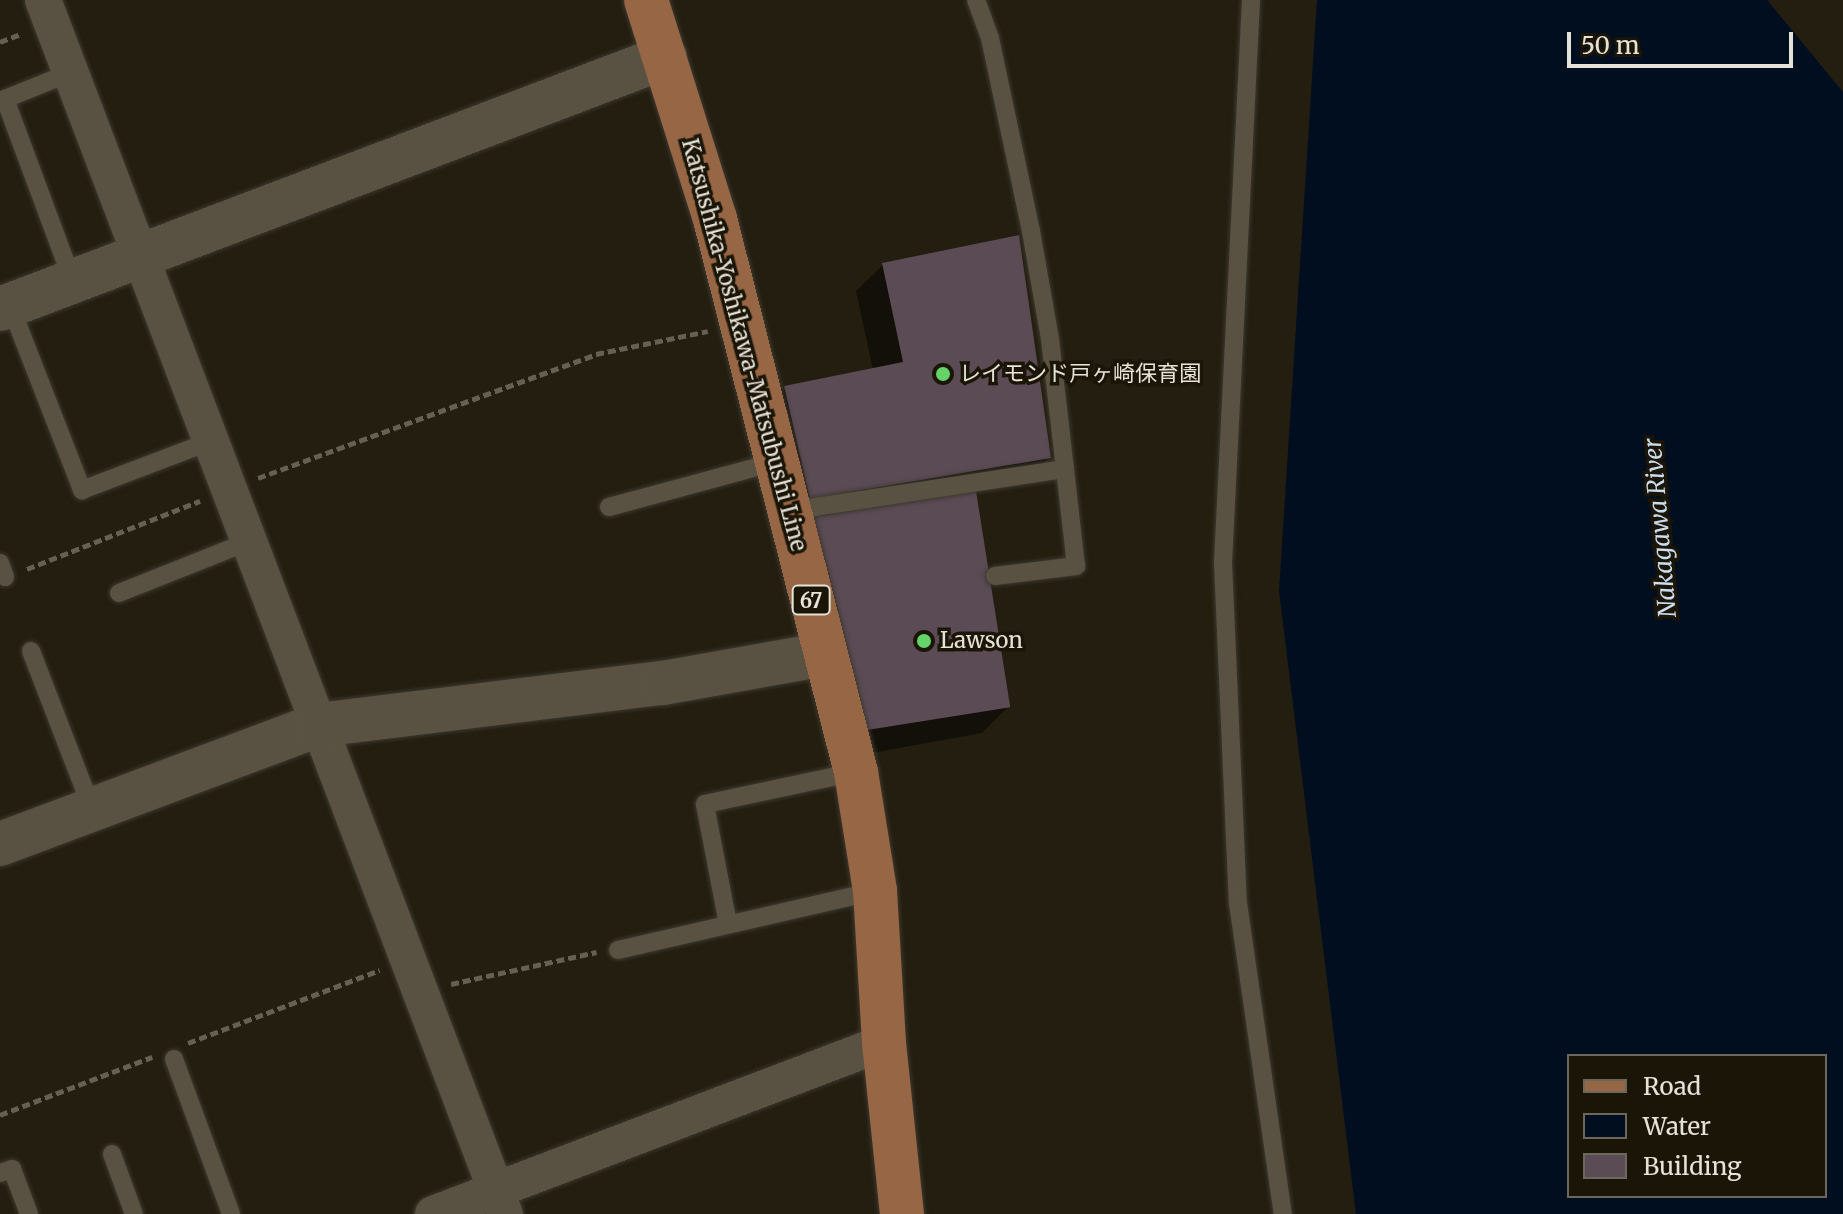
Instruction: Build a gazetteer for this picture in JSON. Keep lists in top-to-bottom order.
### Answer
{
  "streets": {
    "main road": ["Katsushika-Yoshikawa-Matsubushi Line", "67"]
  },
  "water": ["Nakagawa River"],
  "places": ["レイモンド戸ヶ崎保育園", "Lawson"],
  "legend": ["Road", "Water", "Building"],
  "scale_bar": "50 m"
}
